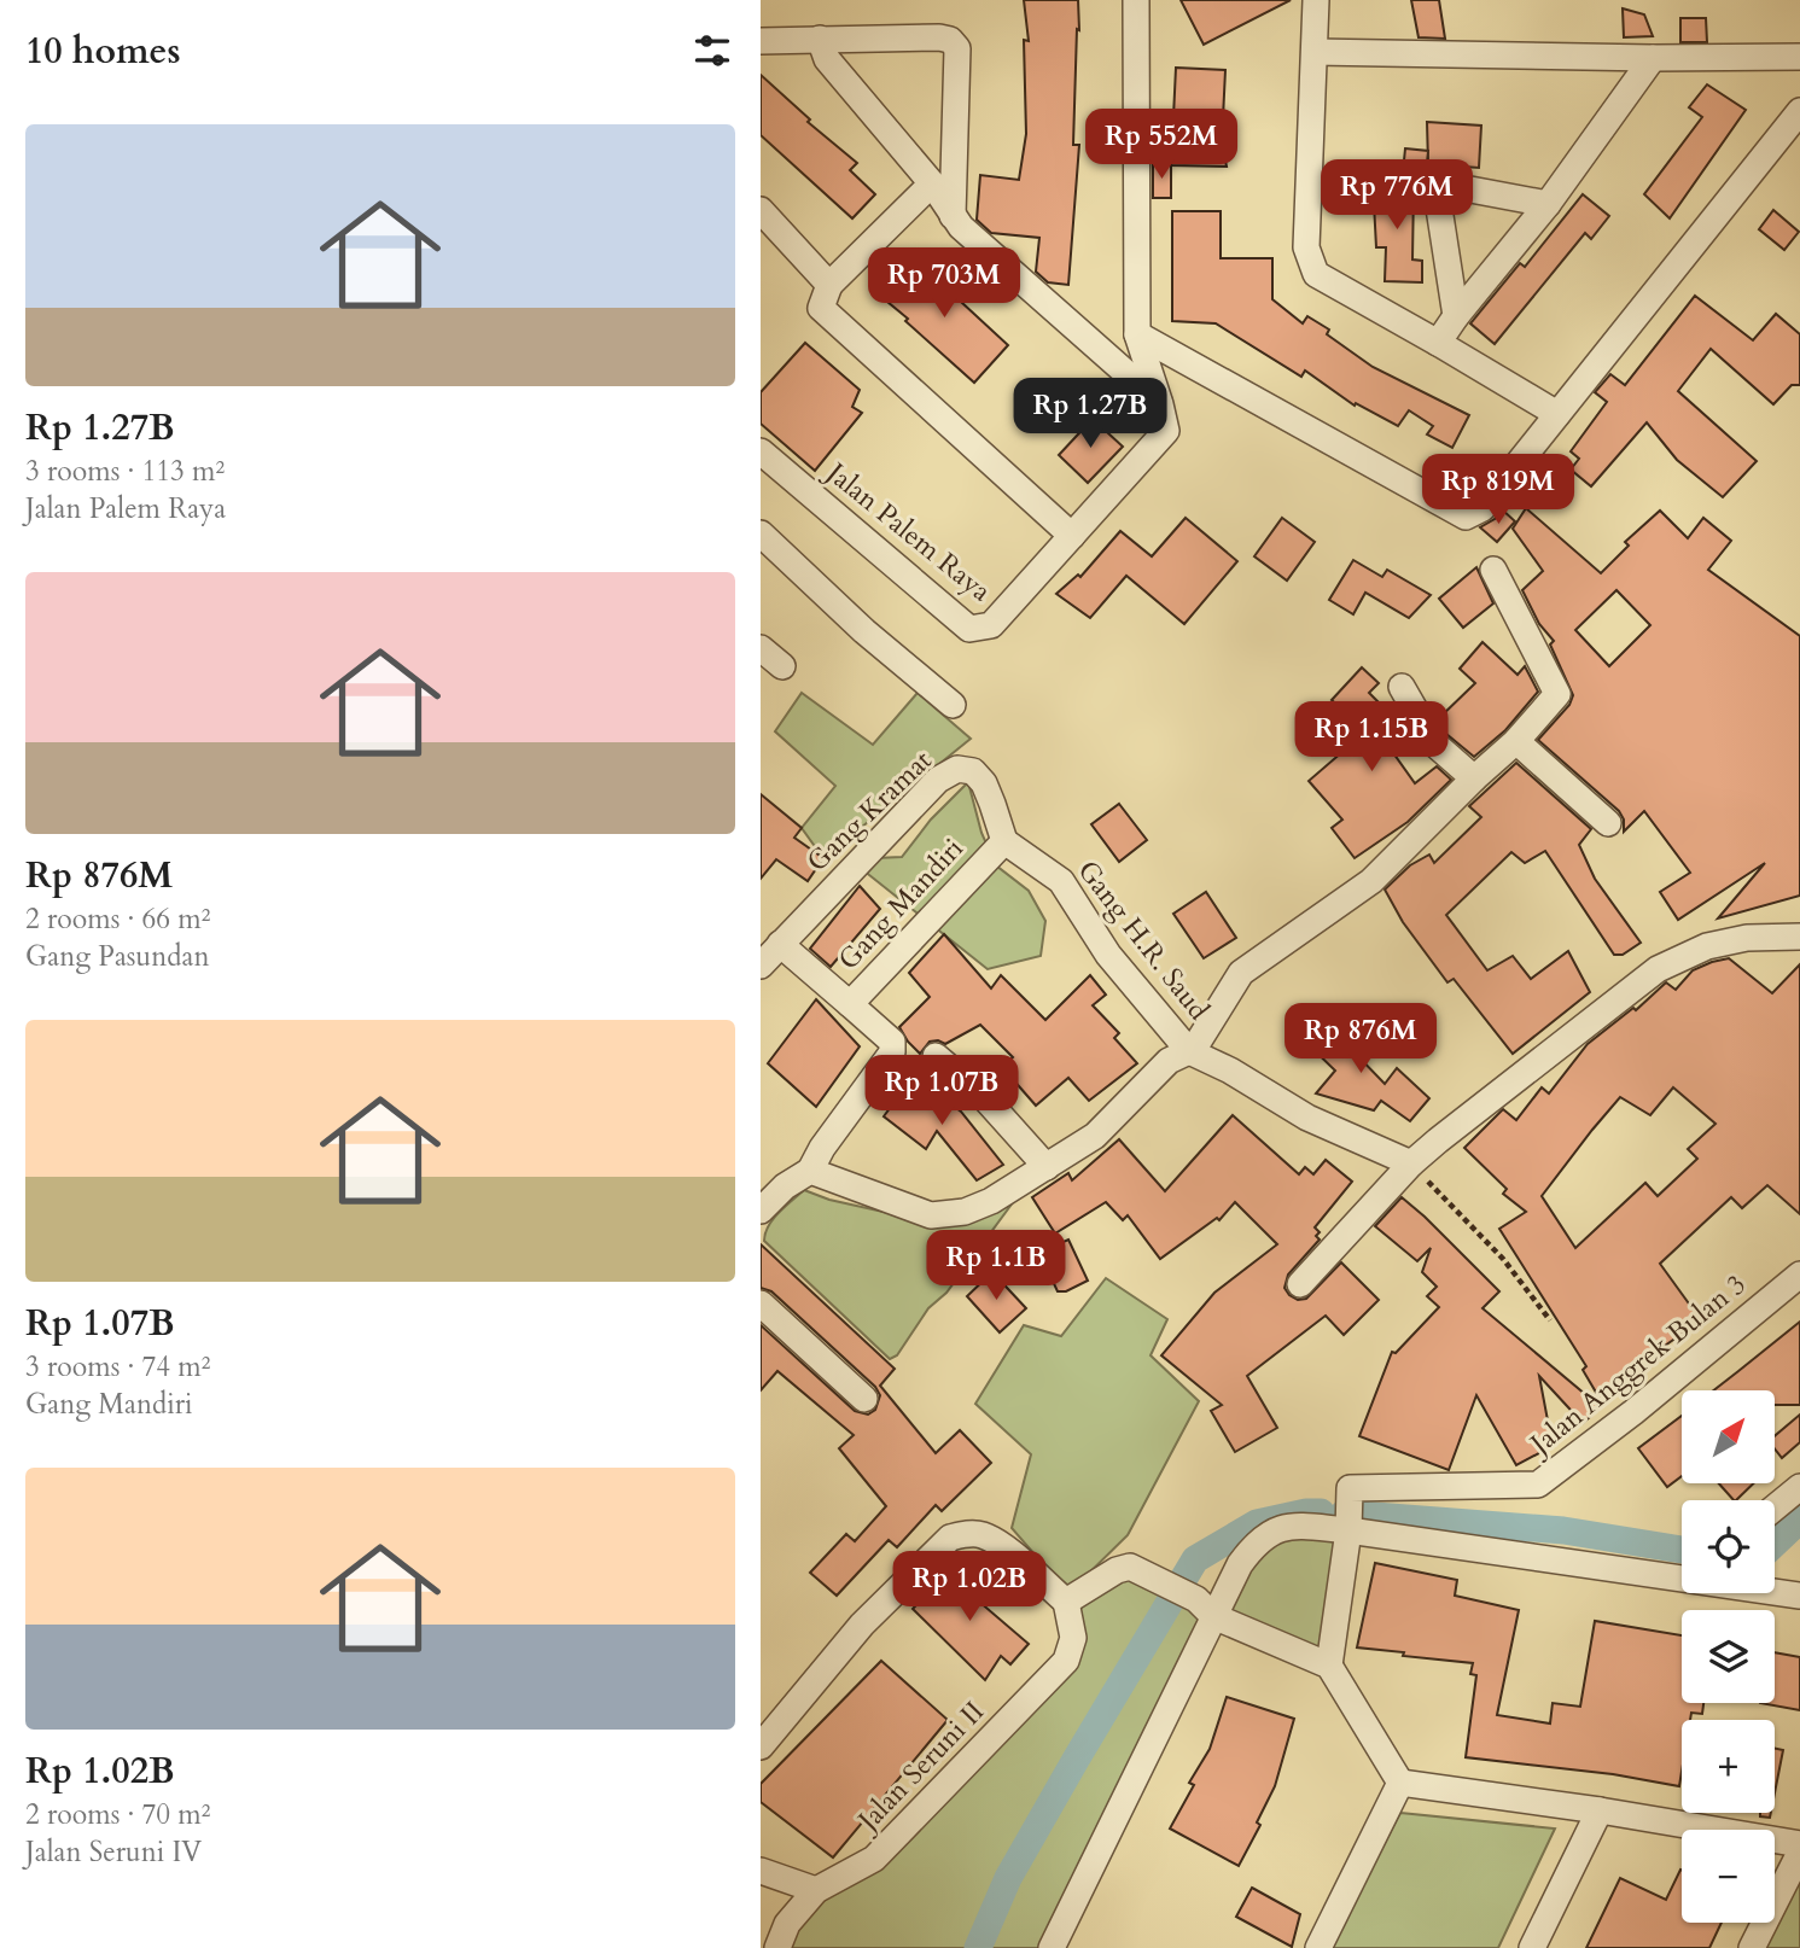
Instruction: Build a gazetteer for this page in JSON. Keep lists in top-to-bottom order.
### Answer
{
  "streets": {
    "street": [
      "Jalan Palem Raya",
      "Gang Kramat",
      "Gang Mandiri",
      "Gang H.R. Saud",
      "Jalan Anggrek Bulan 3",
      "Jalan Seruni II"
    ]
  },
  "crossings": [
    ["Gang Kramat", "Gang Mandiri"],
    ["Gang Kramat", "Gang H.R. Saud"],
    ["Gang Mandiri", "Gang H.R. Saud"]
  ],
  "north": "top right",
  "page": {
    "heading": "10 homes",
    "list": [
      {
        "name": "Rp 1.27B",
        "note": "3 rooms · 113 m² · Jalan Palem Raya"
      },
      {
        "name": "Rp 876M",
        "note": "2 rooms · 66 m² · Gang Pasundan"
      },
      {
        "name": "Rp 1.07B",
        "note": "3 rooms · 74 m² · Gang Mandiri"
      },
      {
        "name": "Rp 1.02B",
        "note": "2 rooms · 70 m² · Jalan Seruni IV"
      }
    ],
    "price": [
      "Rp 552M",
      "Rp 776M",
      "Rp 703M",
      "Rp 1.27B",
      "Rp 819M",
      "Rp 1.15B",
      "Rp 876M",
      "Rp 1.07B",
      "Rp 1.1B",
      "Rp 1.02B"
    ],
    "map_buttons": ["+", "−"]
  }
}
